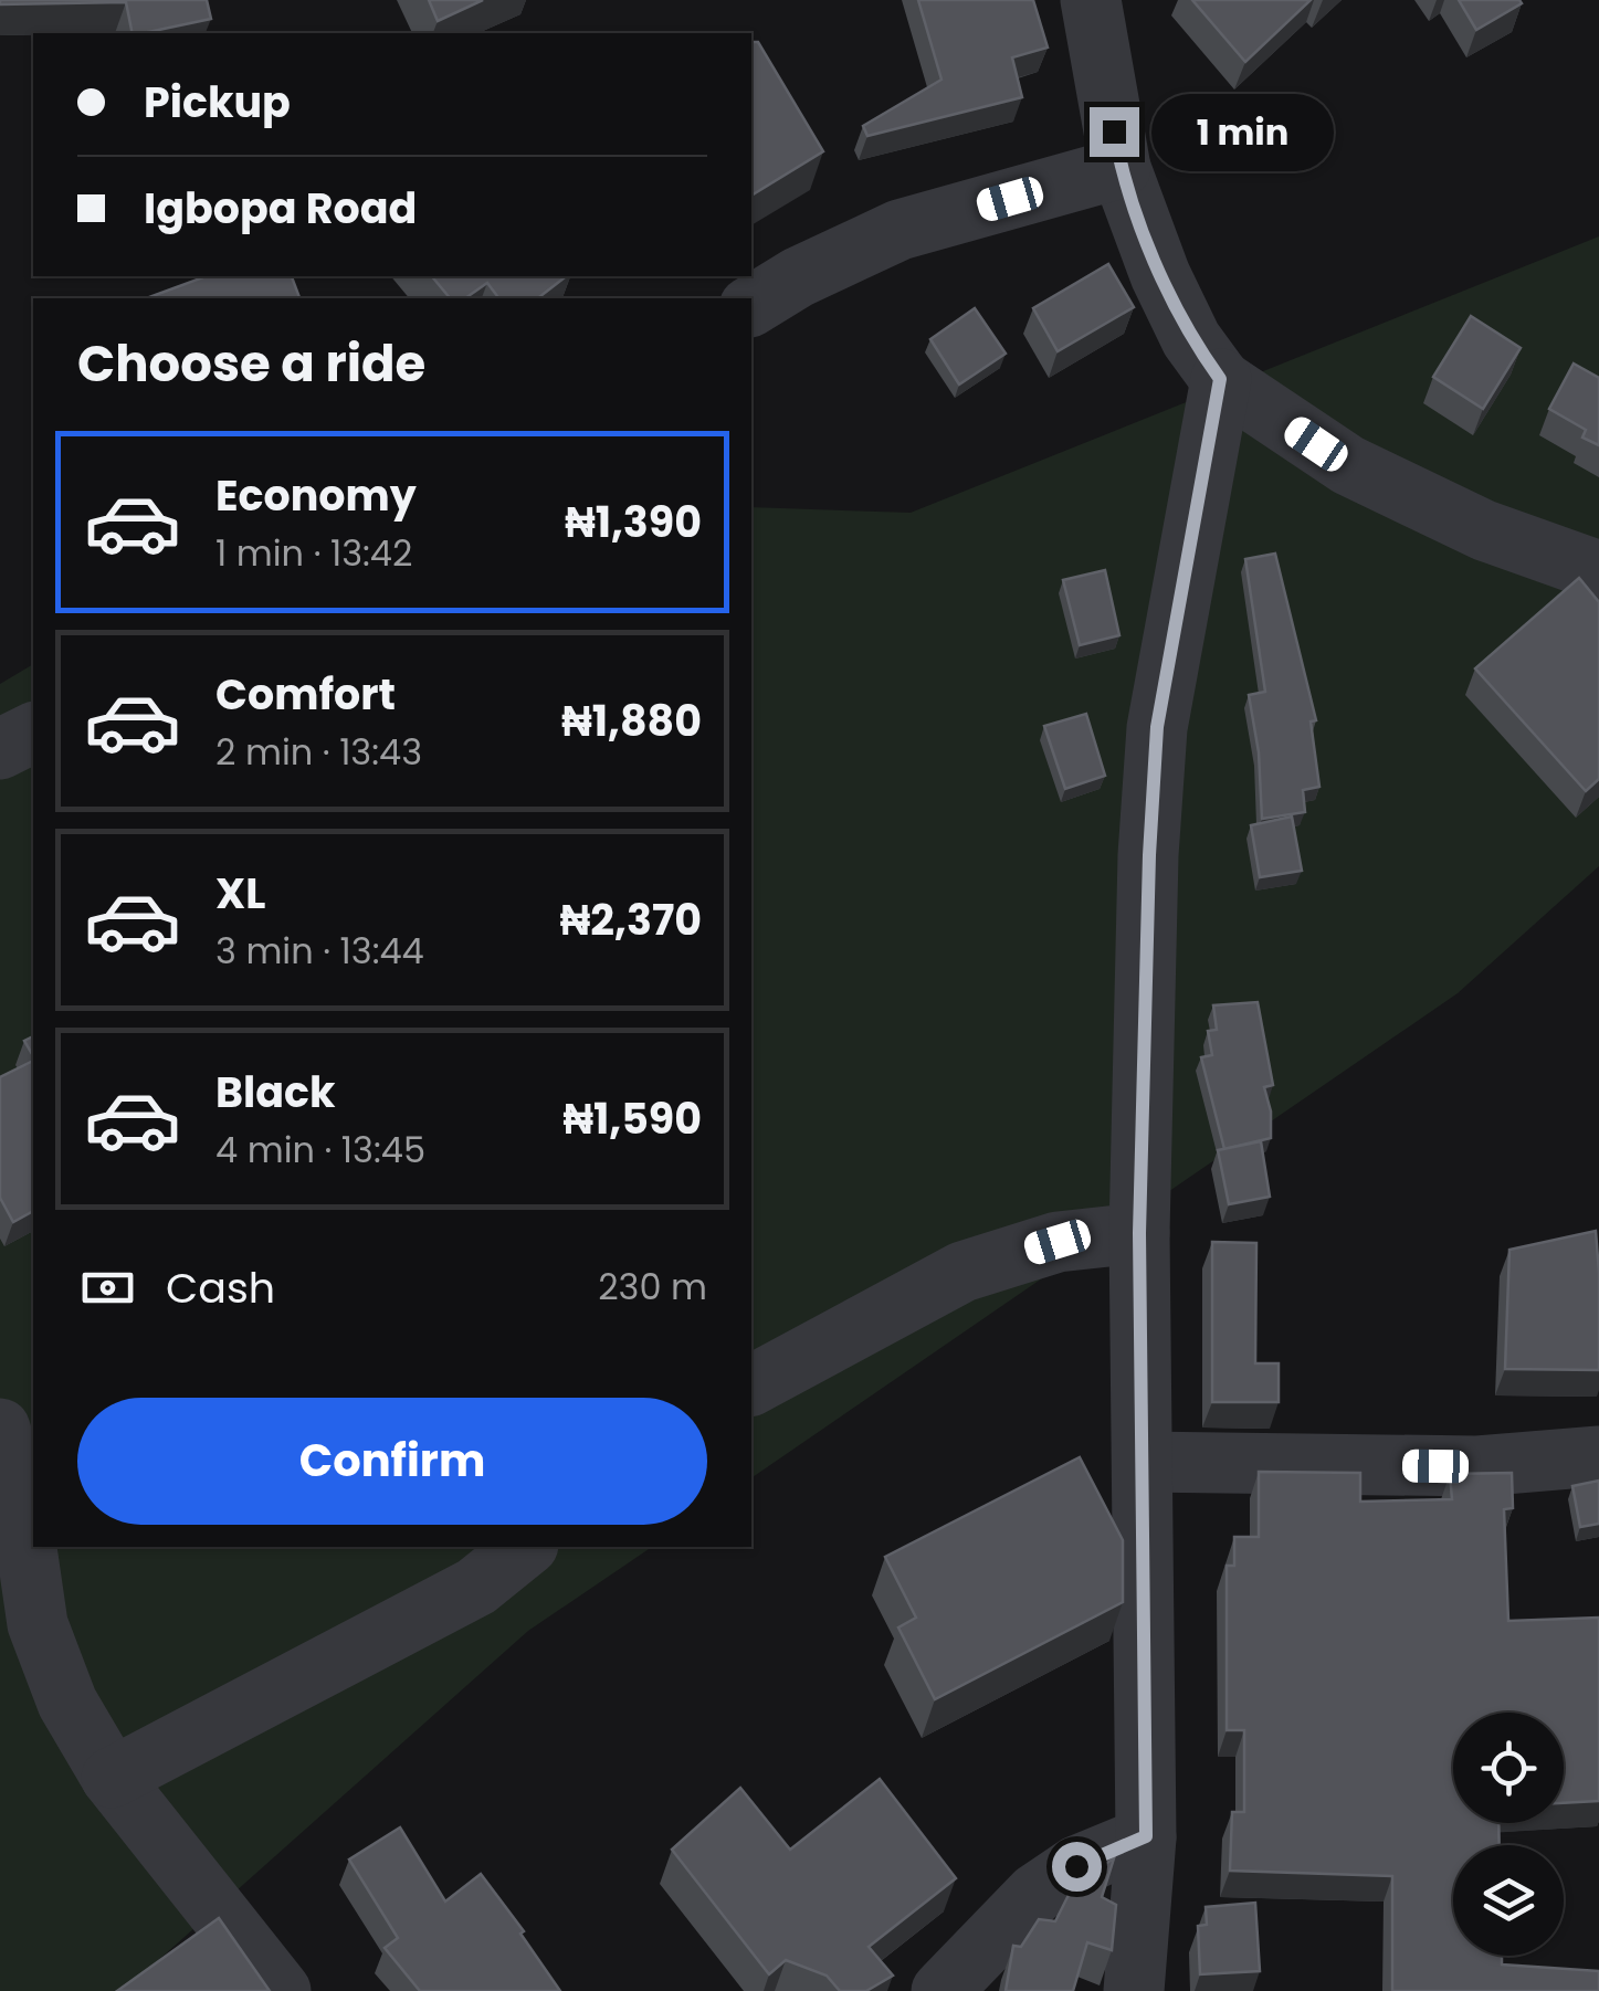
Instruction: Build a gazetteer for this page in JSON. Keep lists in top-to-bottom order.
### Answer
{
  "page": {
    "banner": ["Pickup", "Igbopa Road"],
    "bubble": "1 min",
    "heading": "Choose a ride",
    "list": [
      {
        "name": "Economy",
        "note": "1 min · 13:42",
        "value": "₦1,390"
      },
      {
        "name": "Comfort",
        "note": "2 min · 13:43",
        "value": "₦1,880"
      },
      {
        "name": "XL",
        "note": "3 min · 13:44",
        "value": "₦2,370"
      },
      {
        "name": "Black",
        "note": "4 min · 13:45",
        "value": "₦1,590"
      }
    ],
    "pay": ["Cash", "230 m"],
    "buttons": "Confirm"
  }
}
